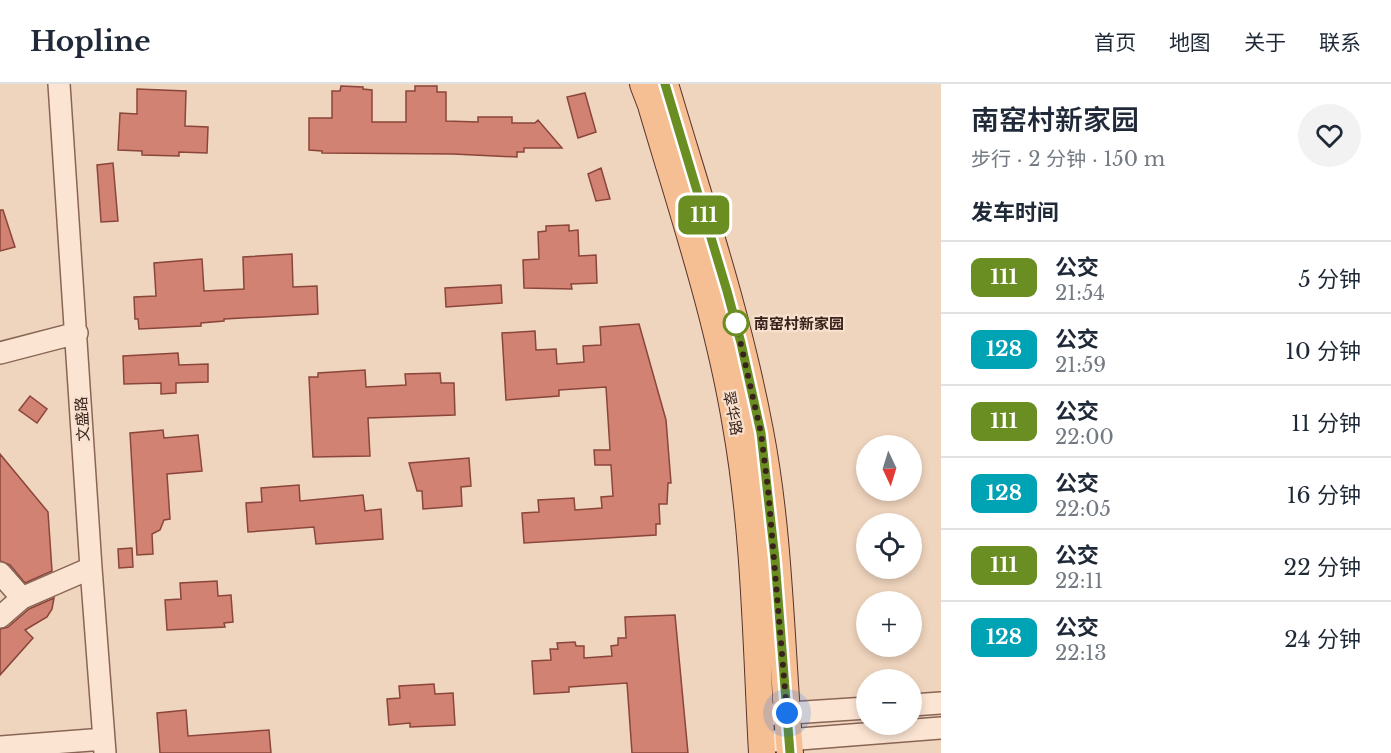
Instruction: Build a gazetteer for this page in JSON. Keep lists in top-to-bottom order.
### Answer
{
  "streets": {
    "main road": ["翠华路"],
    "street": ["文盛路"]
  },
  "places": ["南窑村新家园"],
  "lines": ["bus line 111"],
  "north": "bottom",
  "page": {
    "header": "Hopline",
    "nav": [
      "首页",
      "地图",
      "关于",
      "联系"
    ],
    "on_map": "111",
    "heading": [
      ["南窑村新家园", "步行 · 2 分钟 · 150 m"],
      "发车时间"
    ],
    "list": [
      {
        "mark": "111",
        "name": "公交",
        "note": "21:54",
        "value": "5 分钟"
      },
      {
        "mark": "128",
        "name": "公交",
        "note": "21:59",
        "value": "10 分钟"
      },
      {
        "mark": "111",
        "name": "公交",
        "note": "22:00",
        "value": "11 分钟"
      },
      {
        "mark": "128",
        "name": "公交",
        "note": "22:05",
        "value": "16 分钟"
      },
      {
        "mark": "111",
        "name": "公交",
        "note": "22:11",
        "value": "22 分钟"
      },
      {
        "mark": "128",
        "name": "公交",
        "note": "22:13",
        "value": "24 分钟"
      }
    ],
    "map_buttons": ["+", "−"]
  }
}
